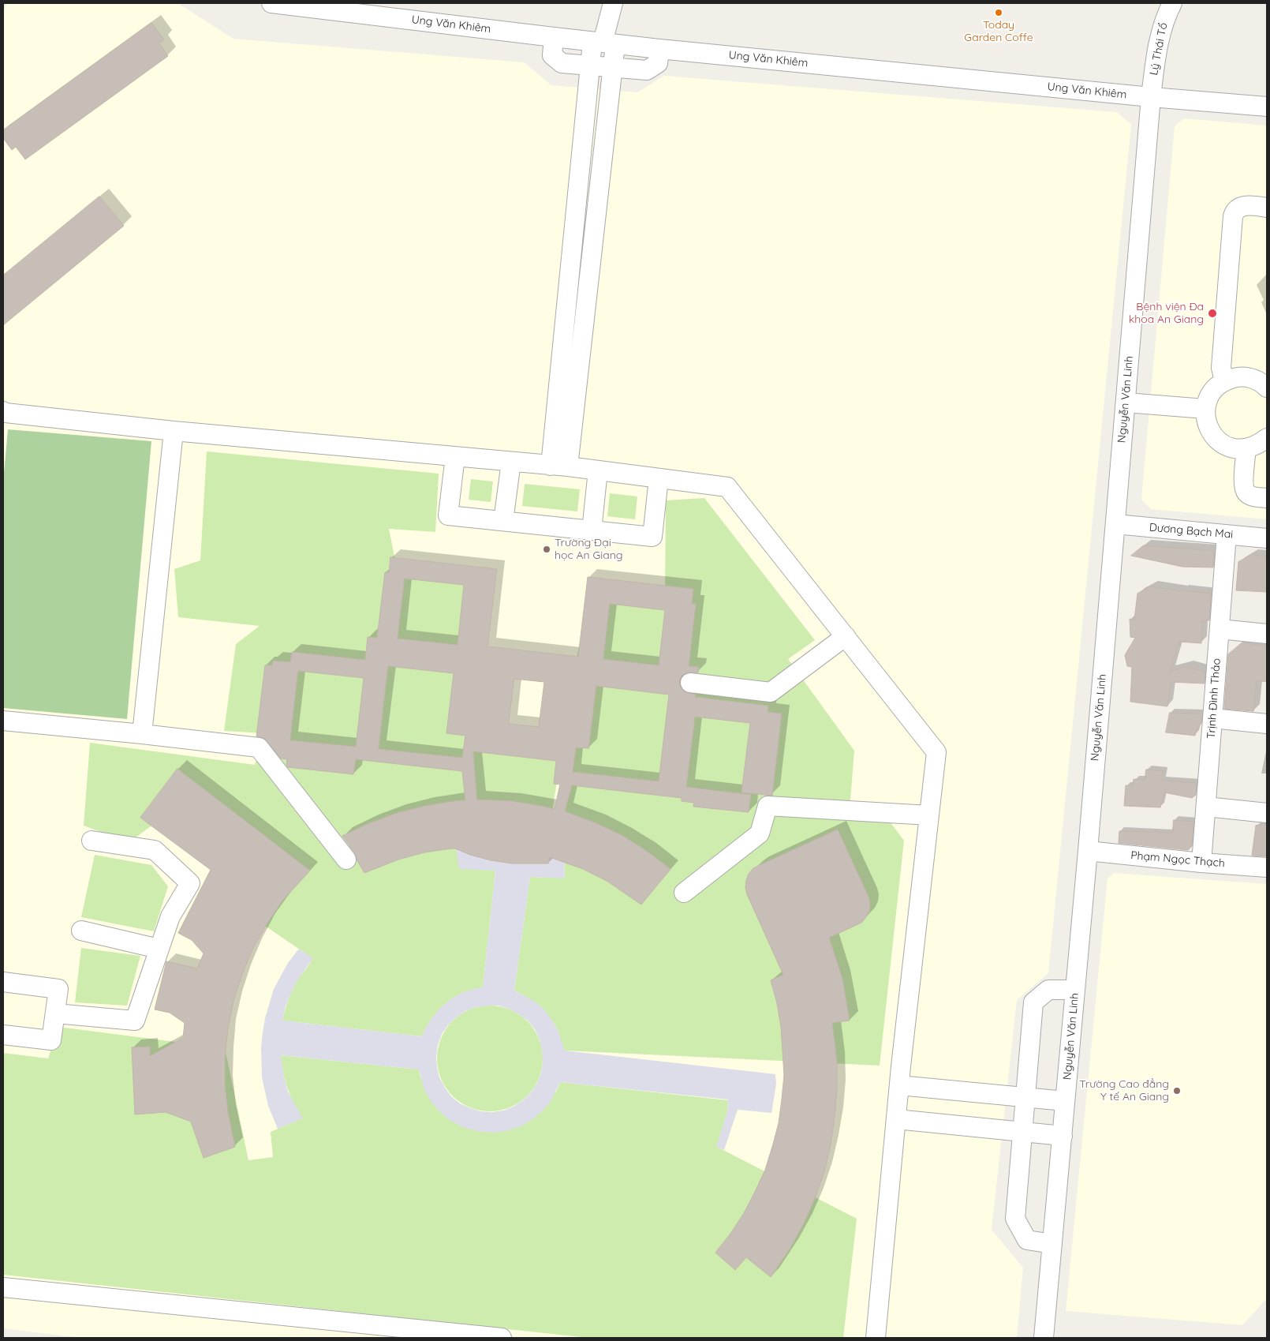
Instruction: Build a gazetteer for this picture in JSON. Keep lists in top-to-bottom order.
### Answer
{
  "streets": {
    "street": [
      "Ung Văn Khiêm",
      "Lý Thái Tổ",
      "Nguyễn Văn Linh",
      "Dương Bạch Mai",
      "Trịnh Đình Thảo",
      "Phạm Ngọc Thạch"
    ]
  },
  "crossings": [
    ["Ung Văn Khiêm", "Lý Thái Tổ"],
    ["Ung Văn Khiêm", "Nguyễn Văn Linh"],
    ["Lý Thái Tổ", "Nguyễn Văn Linh"],
    ["Nguyễn Văn Linh", "Dương Bạch Mai"],
    ["Nguyễn Văn Linh", "Phạm Ngọc Thạch"],
    ["Dương Bạch Mai", "Trịnh Đình Thảo"],
    ["Trịnh Đình Thảo", "Phạm Ngọc Thạch"]
  ],
  "places": [
    "Today Garden Coffe",
    "Bệnh viện Đa khoa An Giang",
    "Trường Đại học An Giang",
    "Trường Cao đẳng Y tế An Giang"
  ]
}
